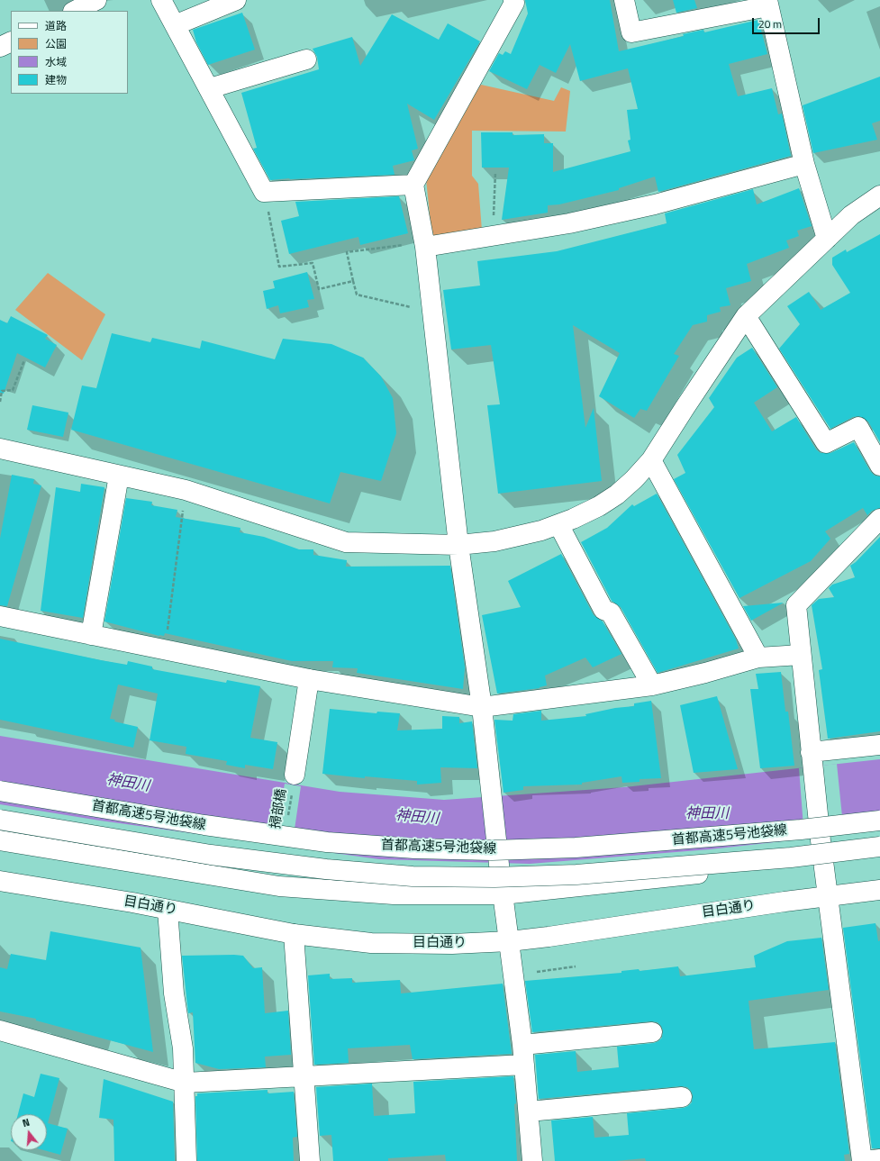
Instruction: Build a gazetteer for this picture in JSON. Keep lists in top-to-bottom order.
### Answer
{
  "streets": {
    "main road": ["首都高速5号池袋線", "目白通り"],
    "path": ["掃部橋"]
  },
  "water": ["神田川"],
  "legend": [
    "道路",
    "公園",
    "水域",
    "建物"
  ],
  "scale_bar": "20 m",
  "north": "top"
}
